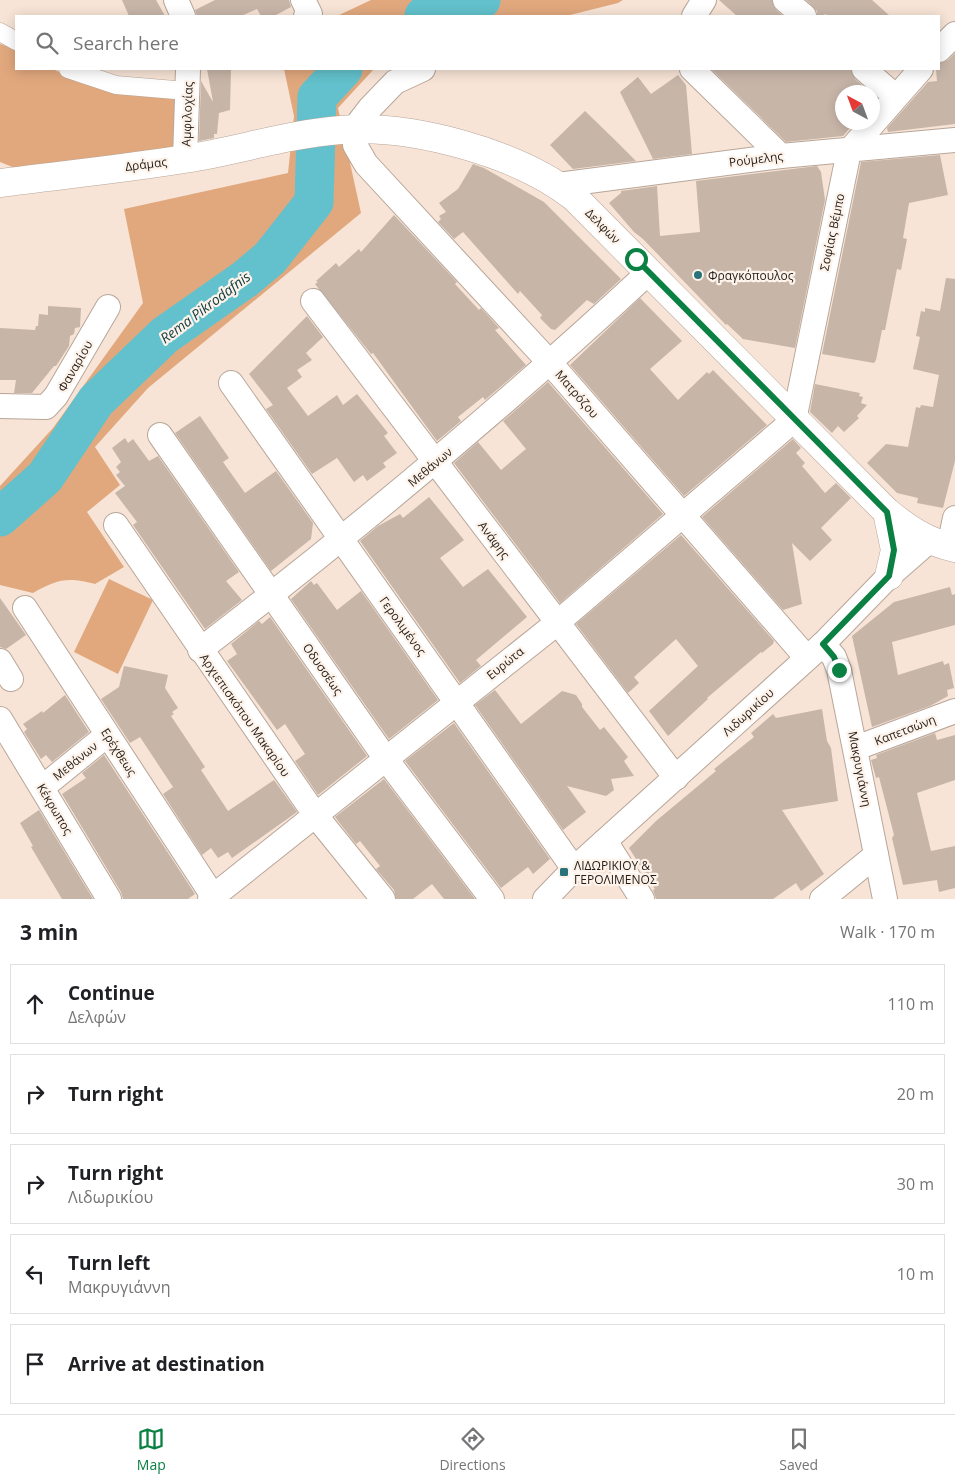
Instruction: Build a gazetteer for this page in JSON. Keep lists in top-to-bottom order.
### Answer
{
  "streets": {
    "street": [
      "Αμφιλοχίας",
      "Ρούμελης",
      "Δράμας",
      "Δελφών",
      "Σοφίας Βέμπο",
      "Φαναρίου",
      "Ματρόζου",
      "Μεθάνων",
      "Ανάφης",
      "Γερολιμένος",
      "Ευρώτα",
      "Οδυσσέως",
      "Λιδωρικίου",
      "Αρχιεπισκόπου Μακαρίου",
      "Καπετσώνη",
      "Ερέχθεως",
      "Μακρυγιάννη",
      "Κέκρωπος"
    ]
  },
  "crossings": [
    ["Αμφιλοχίας", "Δράμας"],
    ["Ρούμελης", "Δελφών"],
    ["Ρούμελης", "Σοφίας Βέμπο"],
    ["Δράμας", "Δελφών"],
    ["Δράμας", "Ματρόζου"],
    ["Δελφών", "Σοφίας Βέμπο"],
    ["Δελφών", "Ματρόζου"],
    ["Δελφών", "Μεθάνων"],
    ["Δελφών", "Ευρώτα"],
    ["Δελφών", "Λιδωρικίου"],
    ["Σοφίας Βέμπο", "Ευρώτα"],
    ["Ματρόζου", "Μεθάνων"],
    ["Ματρόζου", "Ευρώτα"],
    ["Ματρόζου", "Λιδωρικίου"],
    ["Ματρόζου", "Μακρυγιάννη"],
    ["Μεθάνων", "Ανάφης"],
    ["Μεθάνων", "Γερολιμένος"],
    ["Μεθάνων", "Οδυσσέως"],
    ["Μεθάνων", "Αρχιεπισκόπου Μακαρίου"],
    ["Μεθάνων", "Ερέχθεως"],
    ["Μεθάνων", "Κέκρωπος"],
    ["Ανάφης", "Ευρώτα"],
    ["Ανάφης", "Λιδωρικίου"],
    ["Γερολιμένος", "Ευρώτα"],
    ["Γερολιμένος", "Λιδωρικίου"],
    ["Ευρώτα", "Οδυσσέως"],
    ["Ευρώτα", "Αρχιεπισκόπου Μακαρίου"],
    ["Ευρώτα", "Ερέχθεως"],
    ["Λιδωρικίου", "Μακρυγιάννη"],
    ["Καπετσώνη", "Μακρυγιάννη"]
  ],
  "water": ["Rema Pikrodafnis"],
  "places": {
    "other": ["Φραγκόπουλος"],
    "transit": ["ΛΙΔΩΡΙΚΙΟΥ & ΓΕΡΟΛΙΜΕΝΟΣ"]
  },
  "north": "top left",
  "page": {
    "search": "Search here",
    "heading": ["3 min", "Walk · 170 m"],
    "list": [
      ["Continue", "Δελφών", "110 m"],
      ["Turn right", "20 m"],
      ["Turn right", "Λιδωρικίου", "30 m"],
      ["Turn left", "Μακρυγιάννη", "10 m"],
      "Arrive at destination"
    ],
    "nav": ["Map", "Directions", "Saved"]
  }
}
